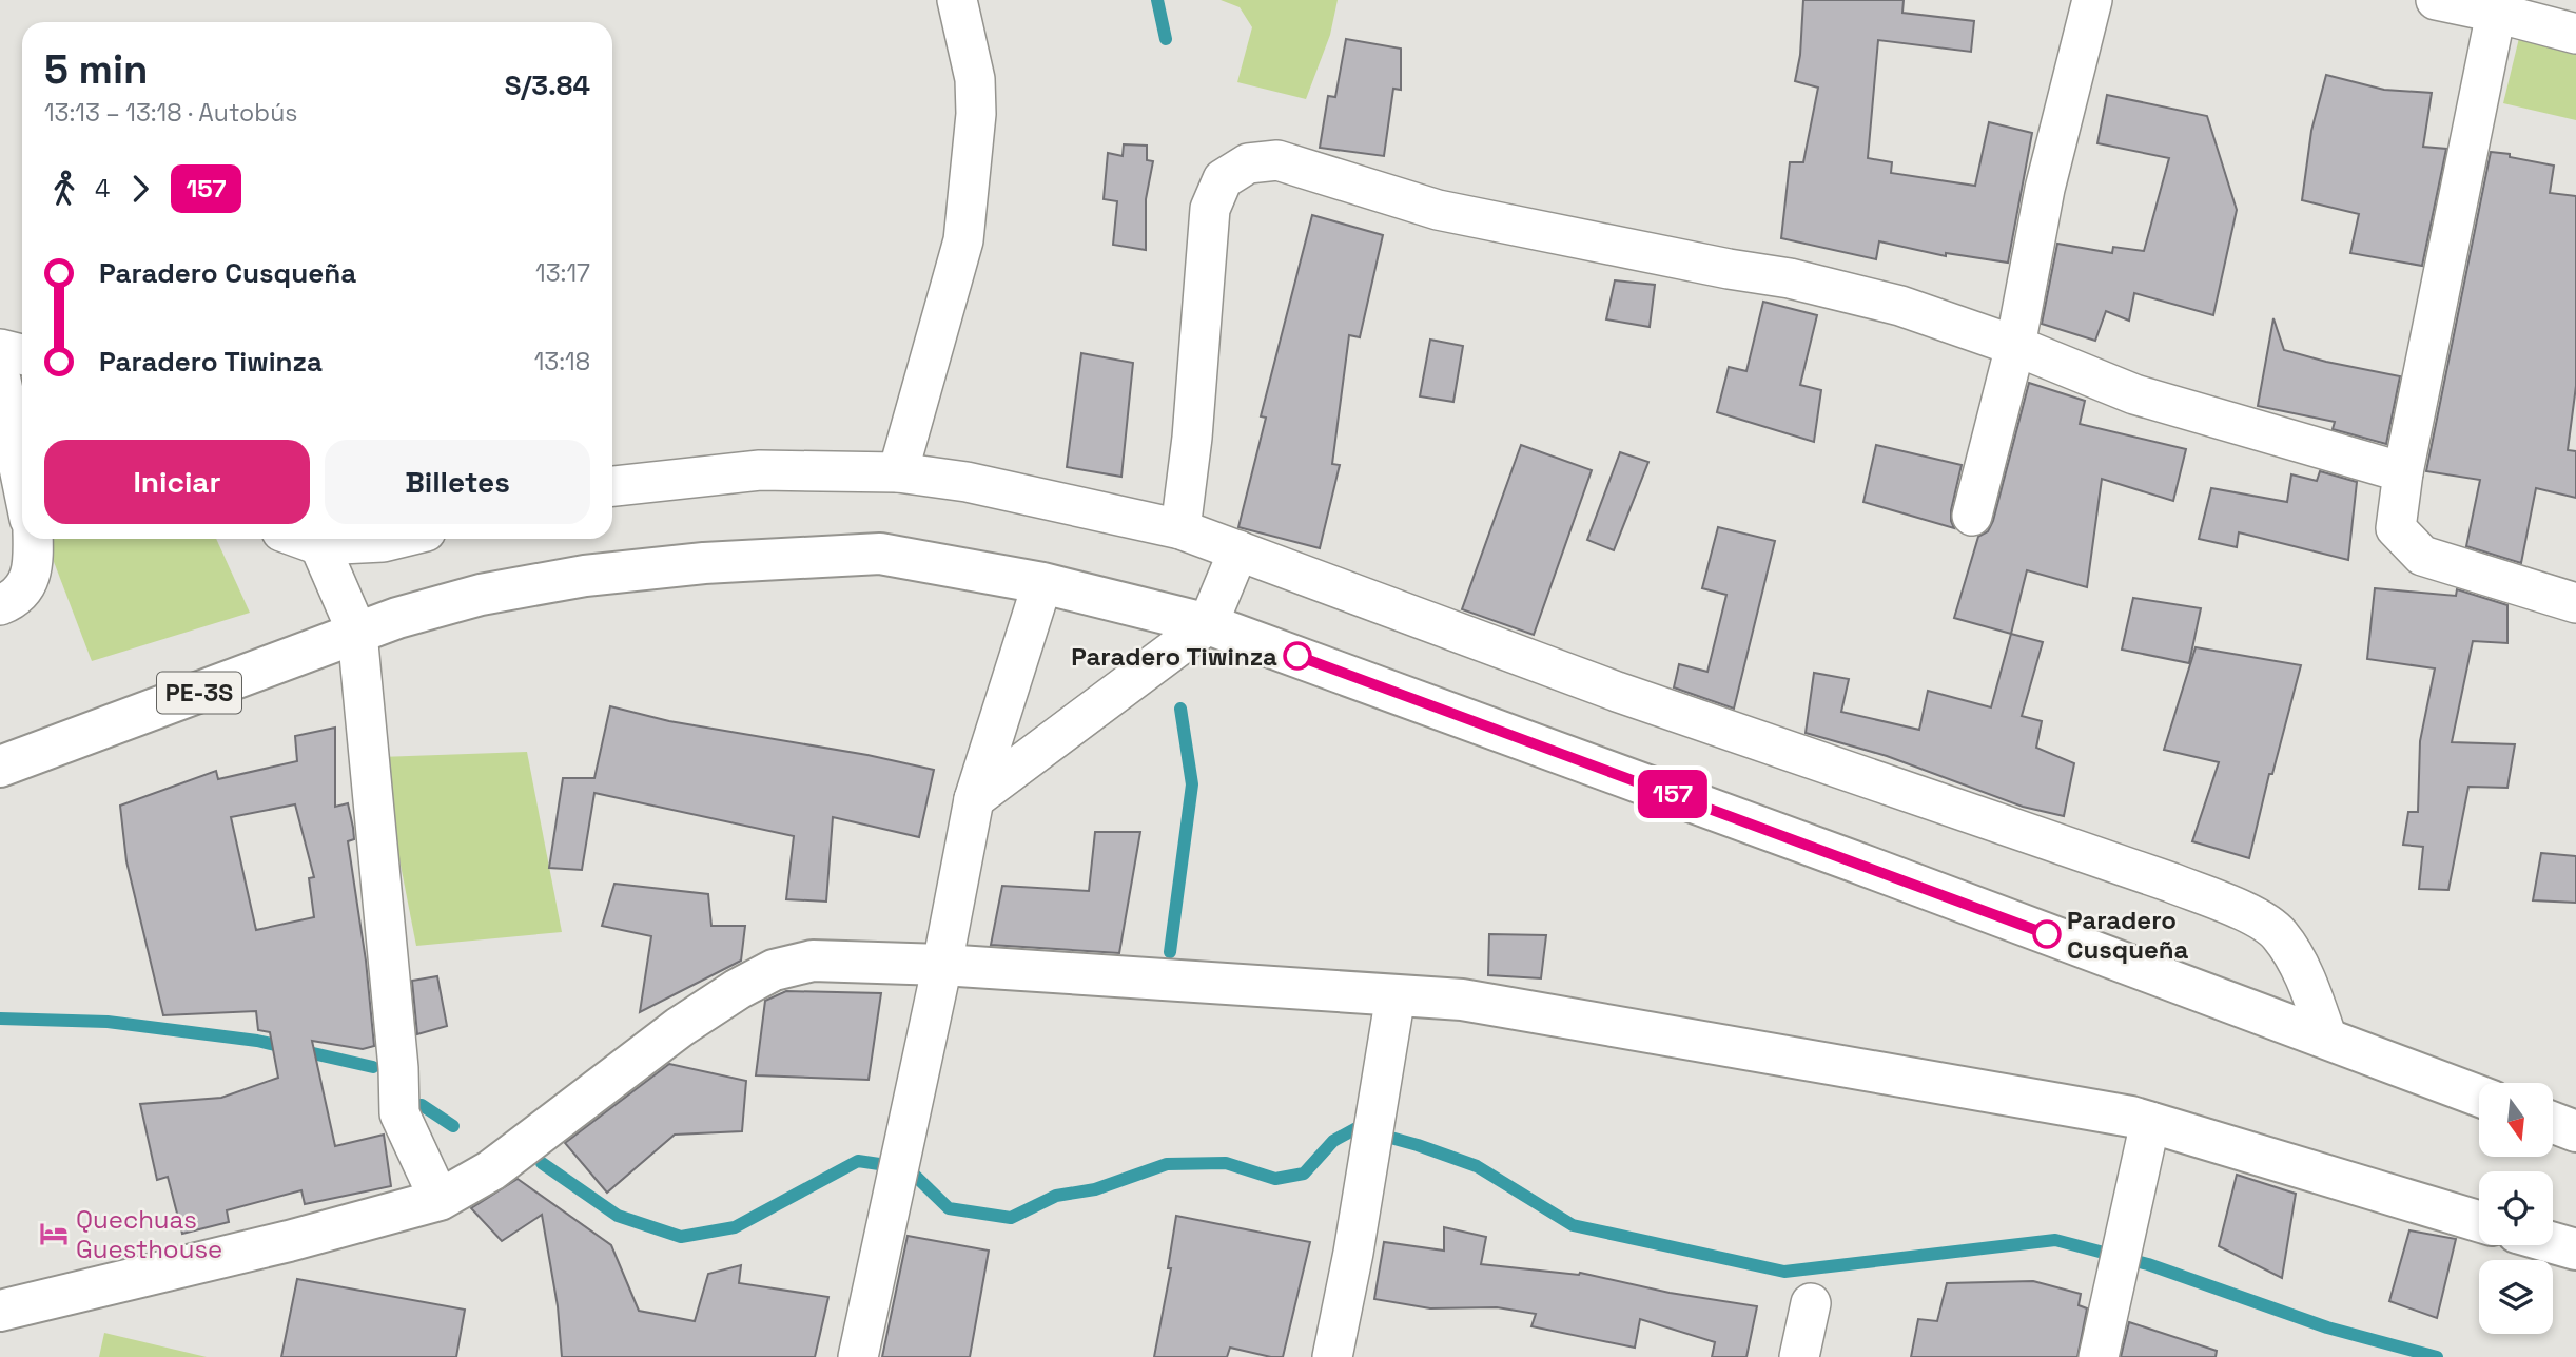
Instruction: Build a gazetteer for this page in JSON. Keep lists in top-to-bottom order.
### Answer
{
  "streets": {
    "main road": ["PE-3S"]
  },
  "places": {
    "other": ["Paradero Tiwinza", "Paradero Cusqueña"],
    "hotel": ["Quechuas Guesthouse"]
  },
  "lines": ["bus line 157"],
  "north": "bottom",
  "page": {
    "on_map": "157",
    "heading": ["5 min", "13:13 – 13:18 · Autobús", "S/3.84"],
    "legs": ["4", "157"],
    "list": [
      {
        "name": "Paradero Cusqueña",
        "value": "13:17"
      },
      {
        "name": "Paradero Tiwinza",
        "value": "13:18"
      }
    ],
    "buttons": ["Iniciar", "Billetes"]
  }
}
